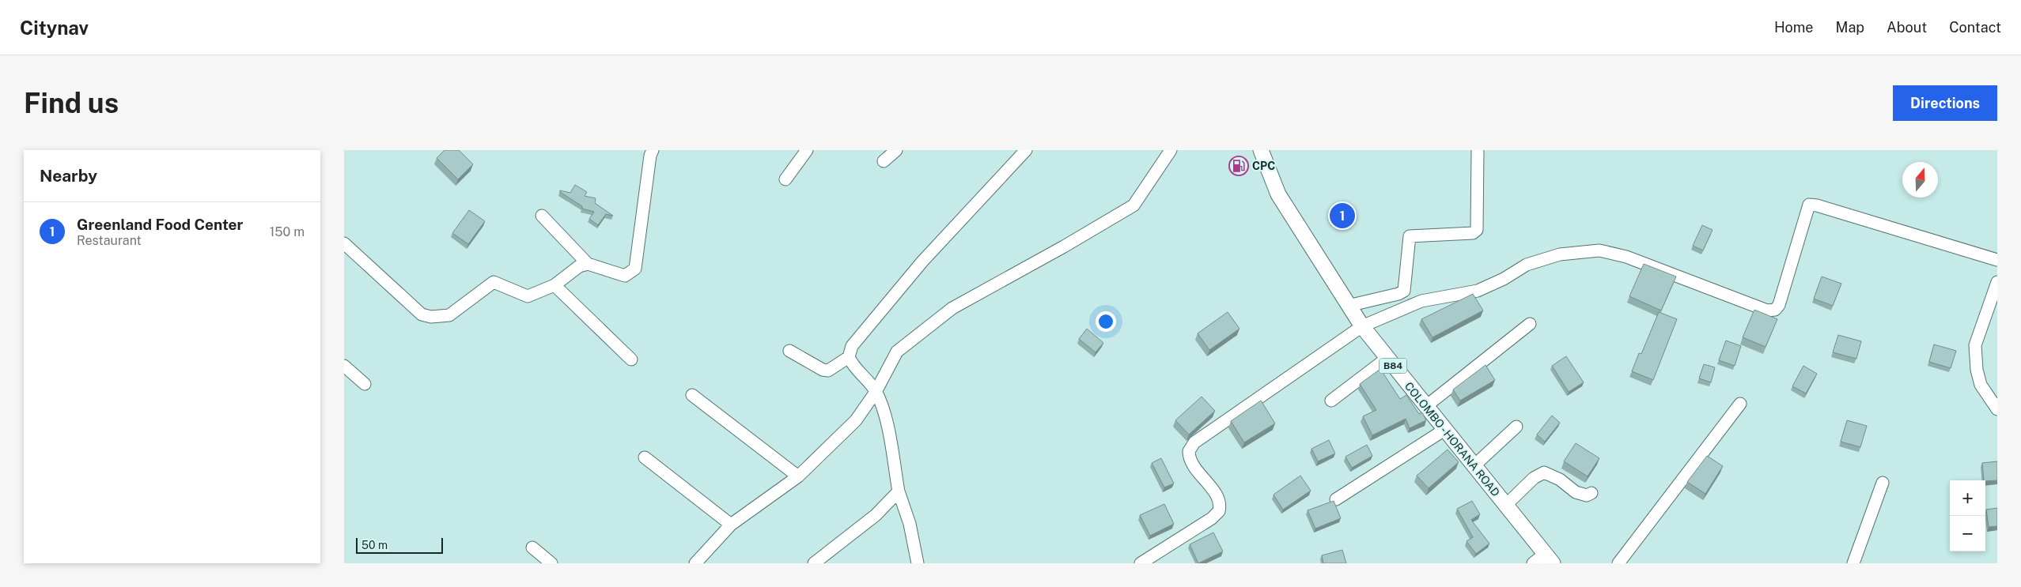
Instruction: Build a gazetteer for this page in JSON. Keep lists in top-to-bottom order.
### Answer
{
  "streets": {
    "main road": ["B84", "COLOMBO - HORANA ROAD"]
  },
  "places": {
    "fuel station": ["CPC"]
  },
  "scale_bar": "50 m",
  "north": "top",
  "page": {
    "header": "Citynav",
    "nav": [
      "Home",
      "Map",
      "About",
      "Contact"
    ],
    "buttons": "Directions",
    "title": "Find us",
    "heading": "Nearby",
    "list": [
      {
        "mark": "1",
        "name": "Greenland Food Center",
        "note": "Restaurant",
        "value": "150 m"
      }
    ],
    "pins": "1",
    "map_buttons": ["+", "−"],
    "scale": "50 m"
  }
}
